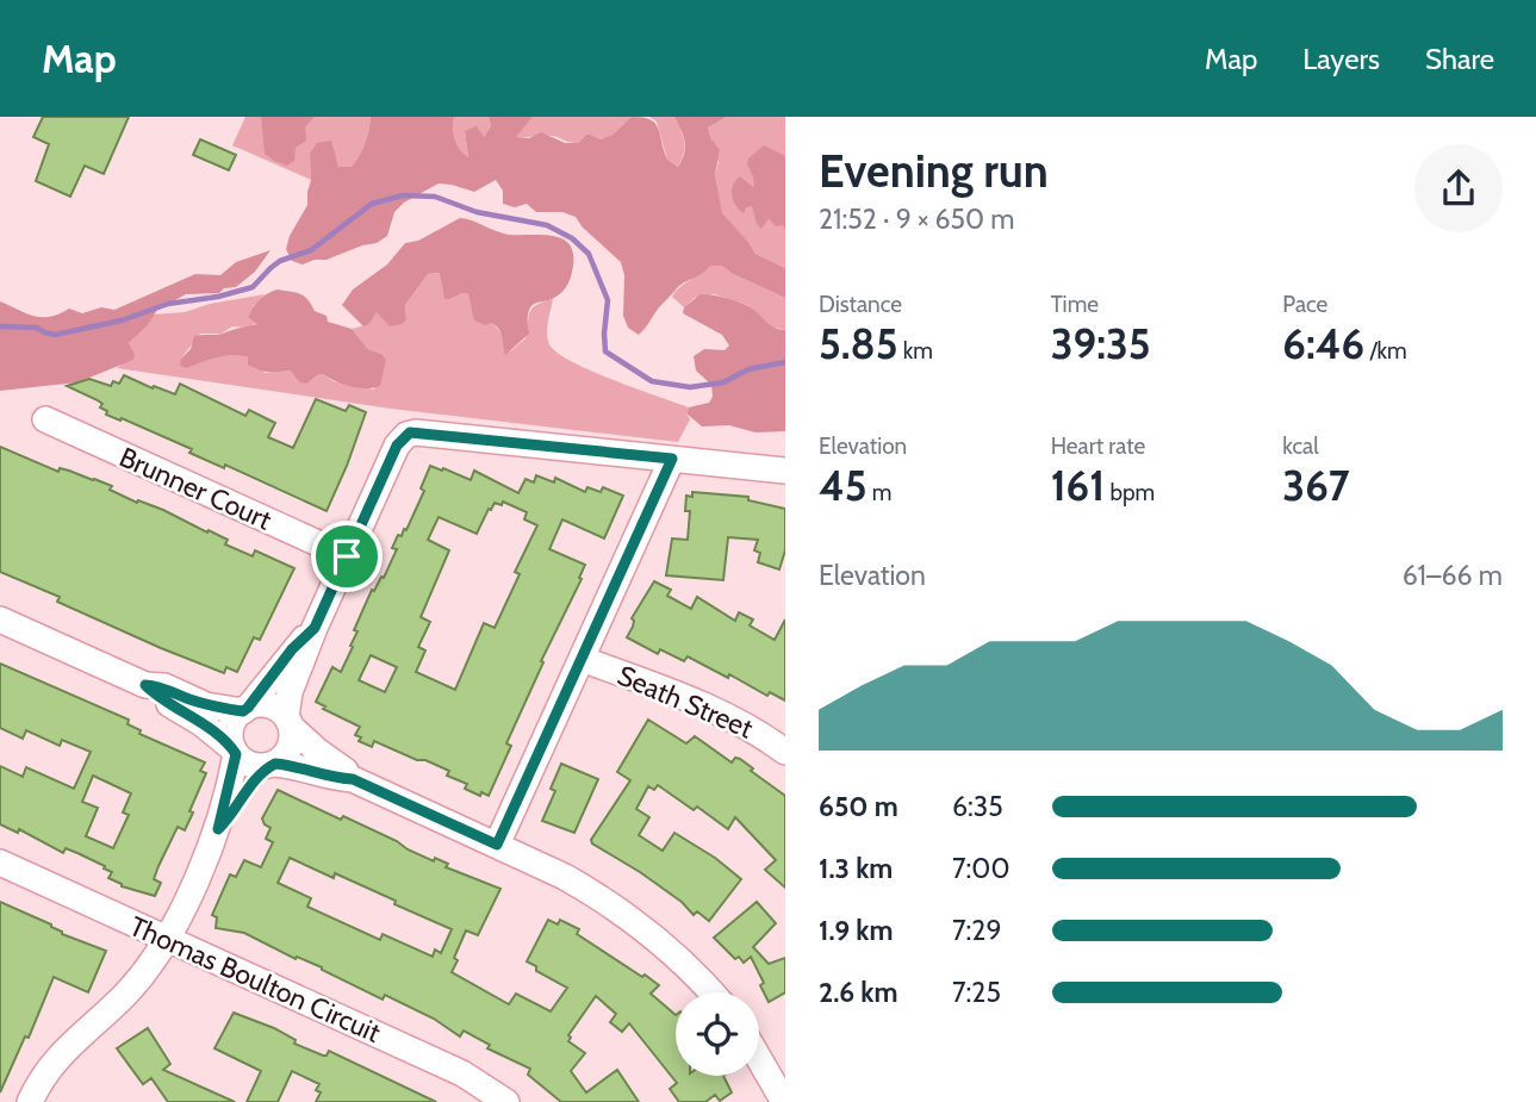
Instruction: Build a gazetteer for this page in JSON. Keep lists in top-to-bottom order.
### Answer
{
  "streets": {
    "street": ["Brunner Court", "Seath Street", "Thomas Boulton Circuit"]
  },
  "page": {
    "header": "Map",
    "nav": ["Map", "Layers", "Share"],
    "heading": ["Evening run", "21:52 · 9 × 650 m"],
    "stats": [
      ["Distance", "5.85 km"],
      ["Time", "39:35"],
      ["Pace", "6:46 /km"],
      ["Elevation", "45 m"],
      ["Heart rate", "161 bpm"],
      ["kcal", "367"]
    ],
    "chart": ["Elevation", "61–66 m"],
    "list": [
      {
        "name": "650 m",
        "note": "6:35"
      },
      {
        "name": "1.3 km",
        "note": "7:00"
      },
      {
        "name": "1.9 km",
        "note": "7:29"
      },
      {
        "name": "2.6 km",
        "note": "7:25"
      }
    ]
  }
}
